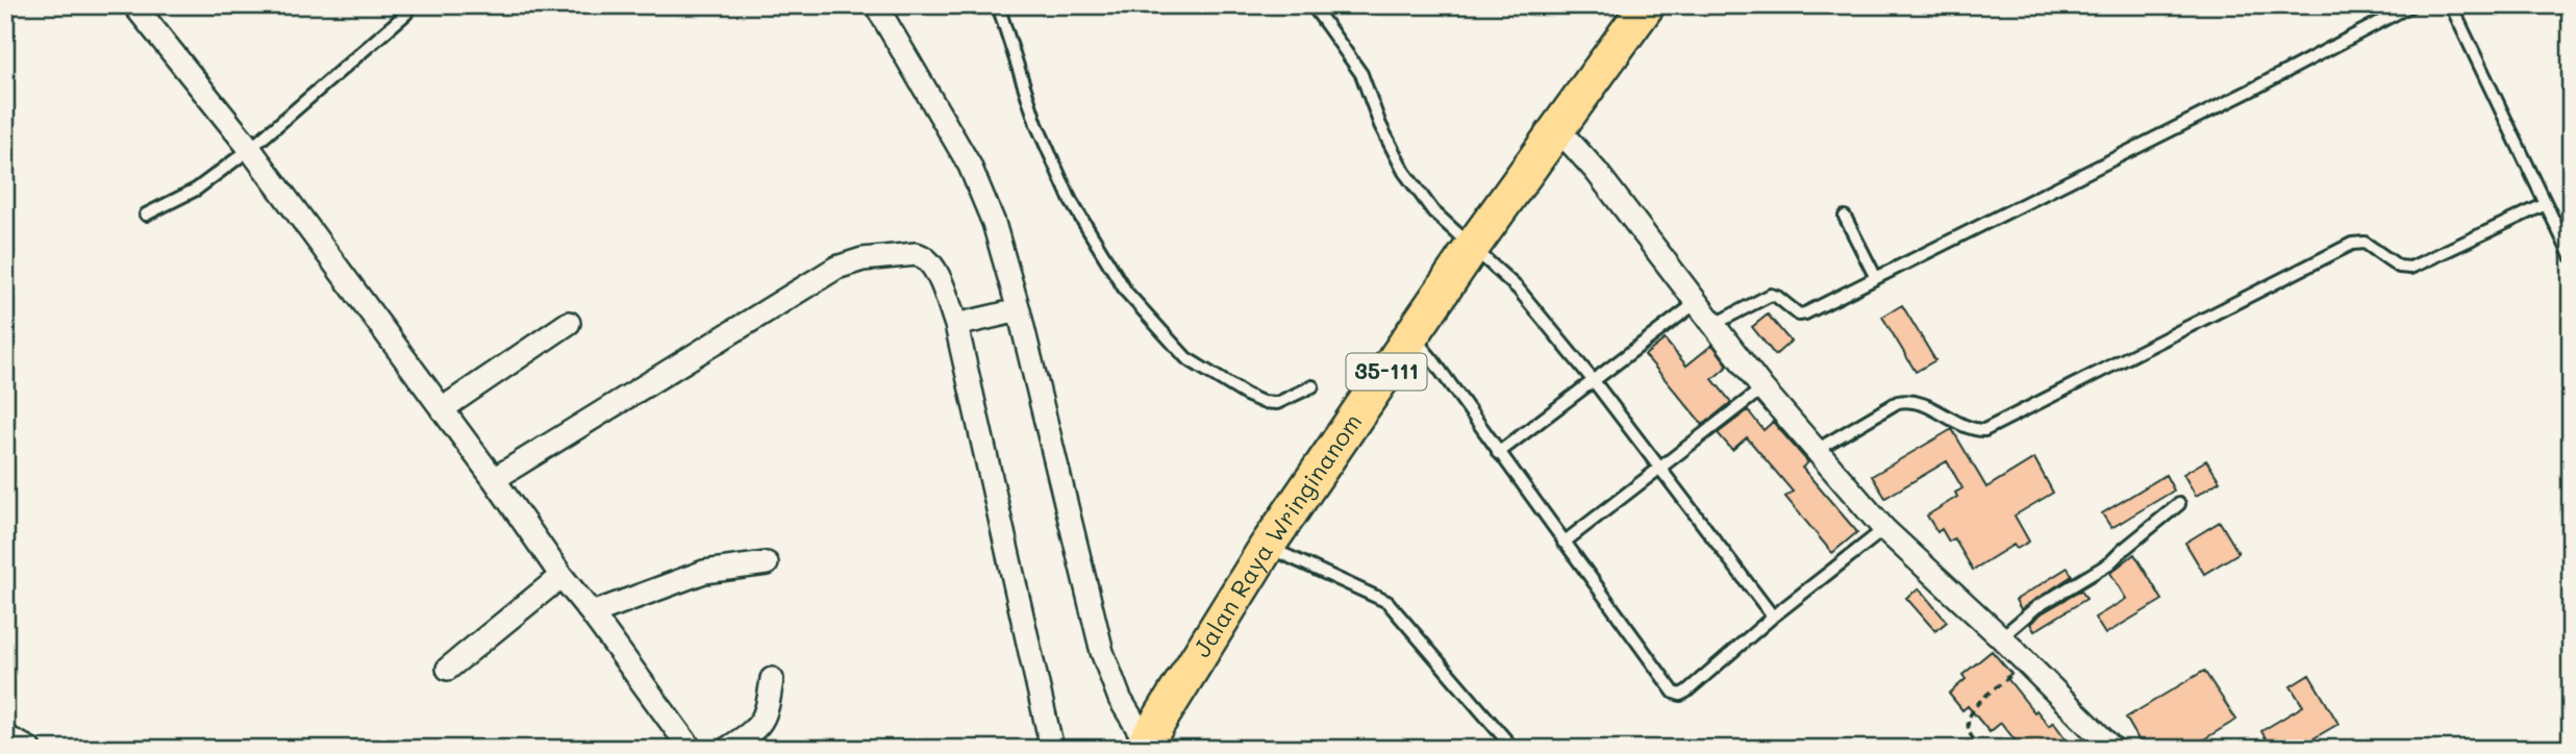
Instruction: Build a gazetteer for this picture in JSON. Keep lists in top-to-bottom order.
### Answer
{
  "streets": {
    "main road": ["35-111", "Jalan Raya Wringinanom"]
  }
}
